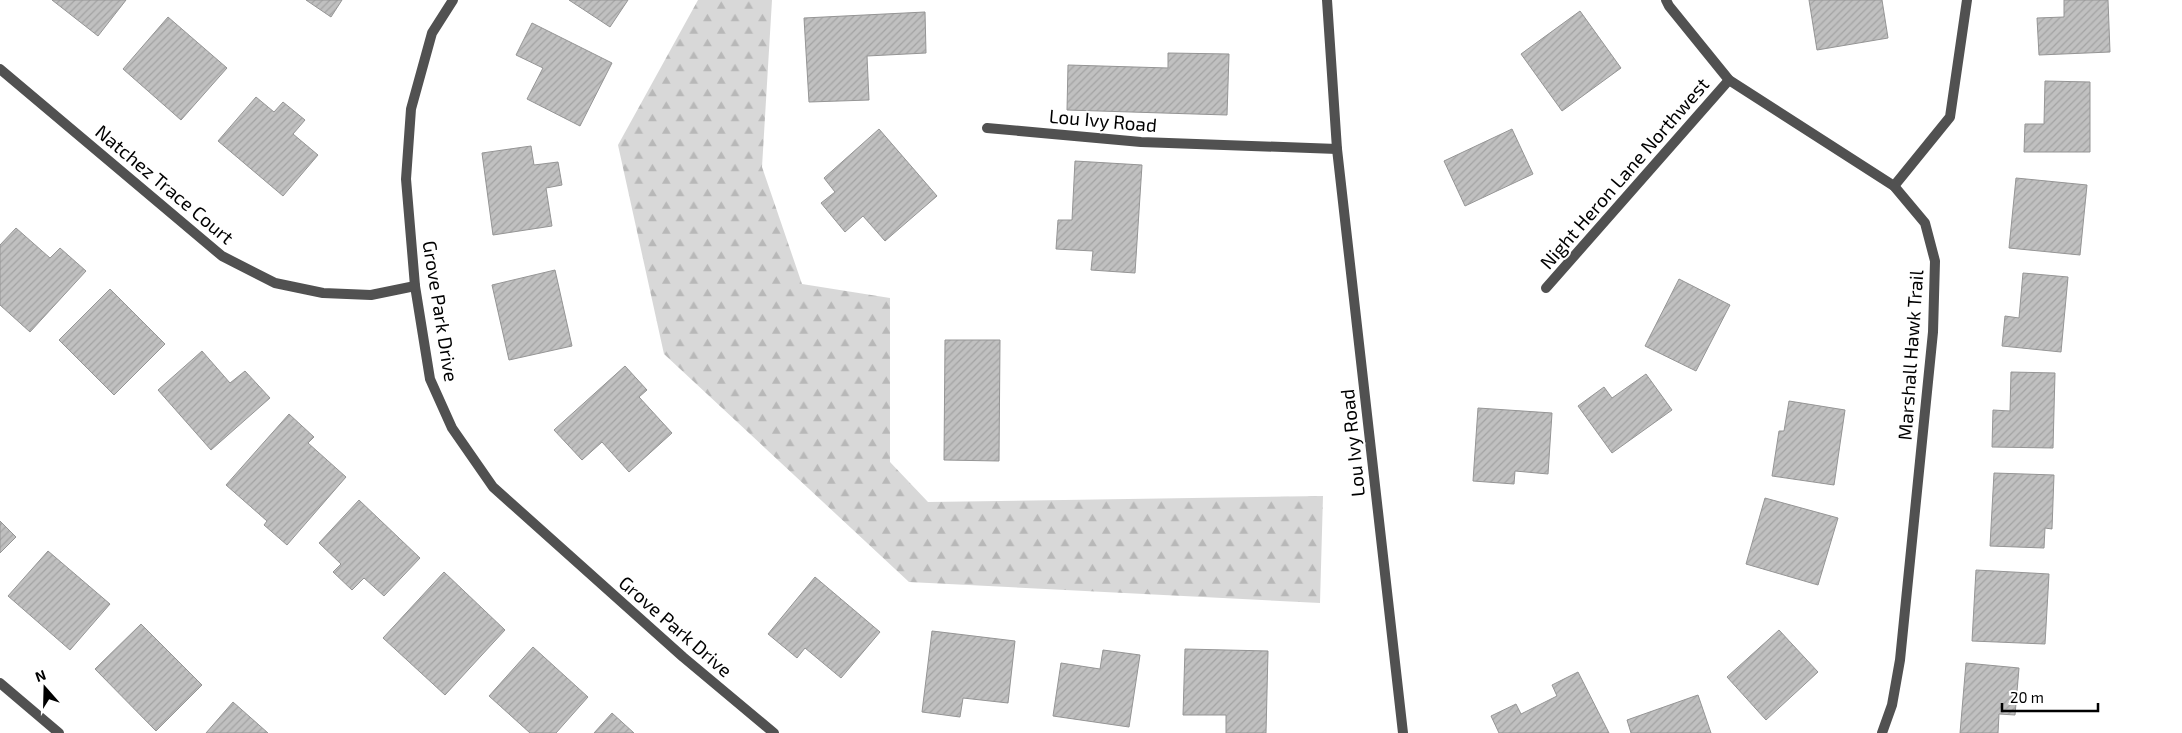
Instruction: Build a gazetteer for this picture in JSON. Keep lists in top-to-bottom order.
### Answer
{
  "streets": {
    "street": [
      "Lou Ivy Road",
      "Night Heron Lane Northwest",
      "Natchez Trace Court",
      "Grove Park Drive",
      "Marshall Hawk Trail"
    ]
  },
  "crossings": [
    ["Night Heron Lane Northwest", "Marshall Hawk Trail"],
    ["Natchez Trace Court", "Grove Park Drive"]
  ],
  "scale_bar": "20 m",
  "north": "top"
}
